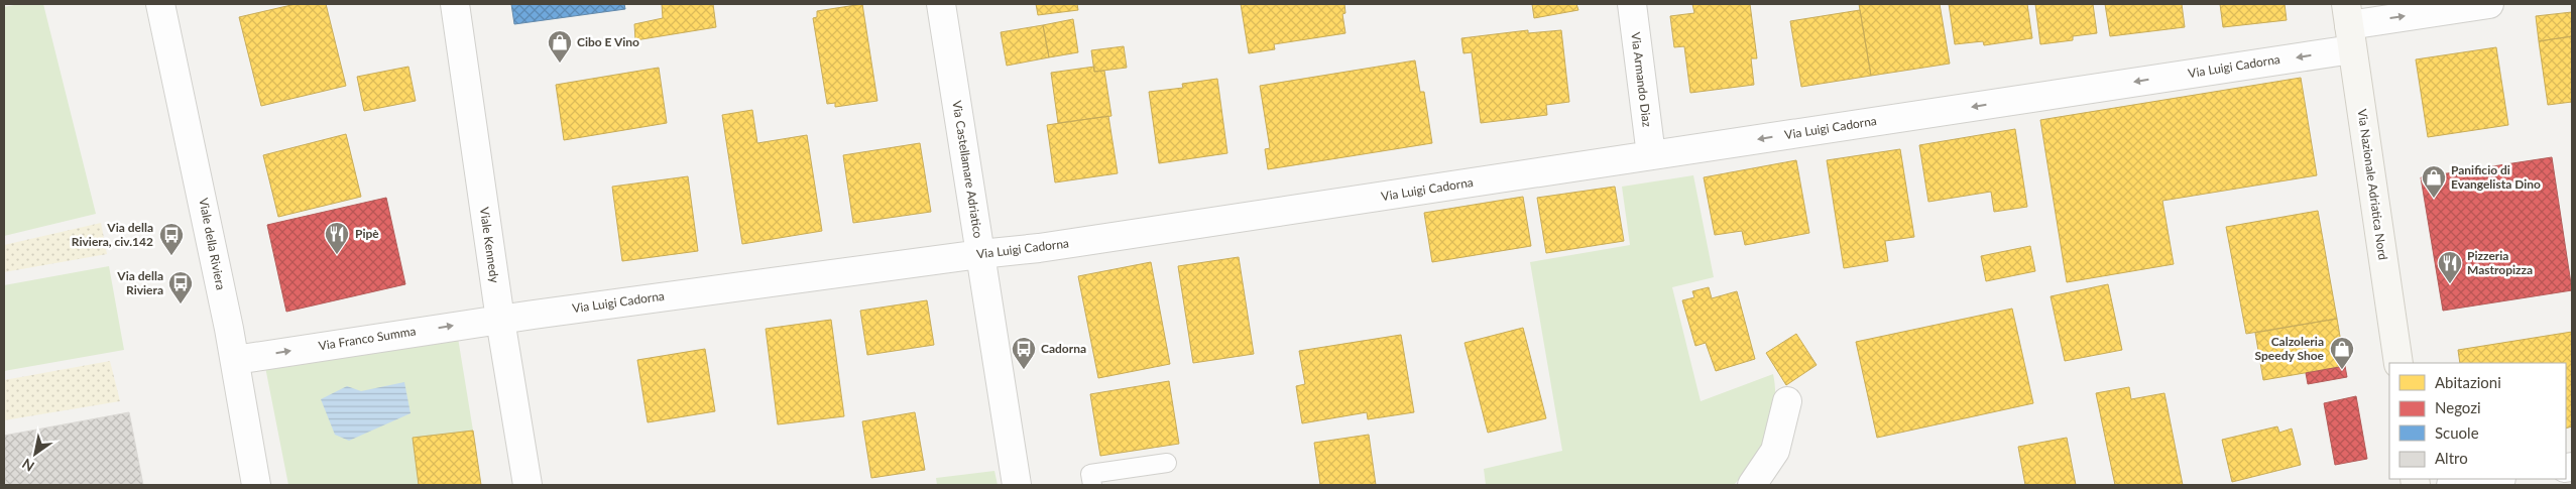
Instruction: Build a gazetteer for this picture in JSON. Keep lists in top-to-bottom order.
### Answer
{
  "streets": {
    "main road": ["Via Nazionale Adriatica Nord"],
    "street": [
      "Via Luigi Cadorna",
      "Via Armando Diaz",
      "Via Castellamare Adriatico",
      "Viale della Riviera",
      "Viale Kennedy",
      "Via Franco Summa"
    ]
  },
  "crossings": [
    ["Via Luigi Cadorna", "Via Armando Diaz"],
    ["Via Luigi Cadorna", "Via Castellamare Adriatico"],
    ["Via Luigi Cadorna", "Via Nazionale Adriatica Nord"],
    ["Via Luigi Cadorna", "Viale Kennedy"],
    ["Via Luigi Cadorna", "Via Franco Summa"],
    ["Viale della Riviera", "Via Franco Summa"],
    ["Viale Kennedy", "Via Franco Summa"]
  ],
  "one_way": ["Via Franco Summa"],
  "places": {
    "shop": ["Cibo E Vino", "Panificio di Evangelista Dino", "Calzoleria Speedy Shoe"],
    "restaurant": ["Pipè", "Pizzeria Mastropizza"],
    "bus stop": ["Via della Riviera, civ.142", "Via della Riviera", "Cadorna"]
  },
  "legend": [
    "Abitazioni",
    "Negozi",
    "Scuole",
    "Altro"
  ],
  "north": "bottom left"
}
